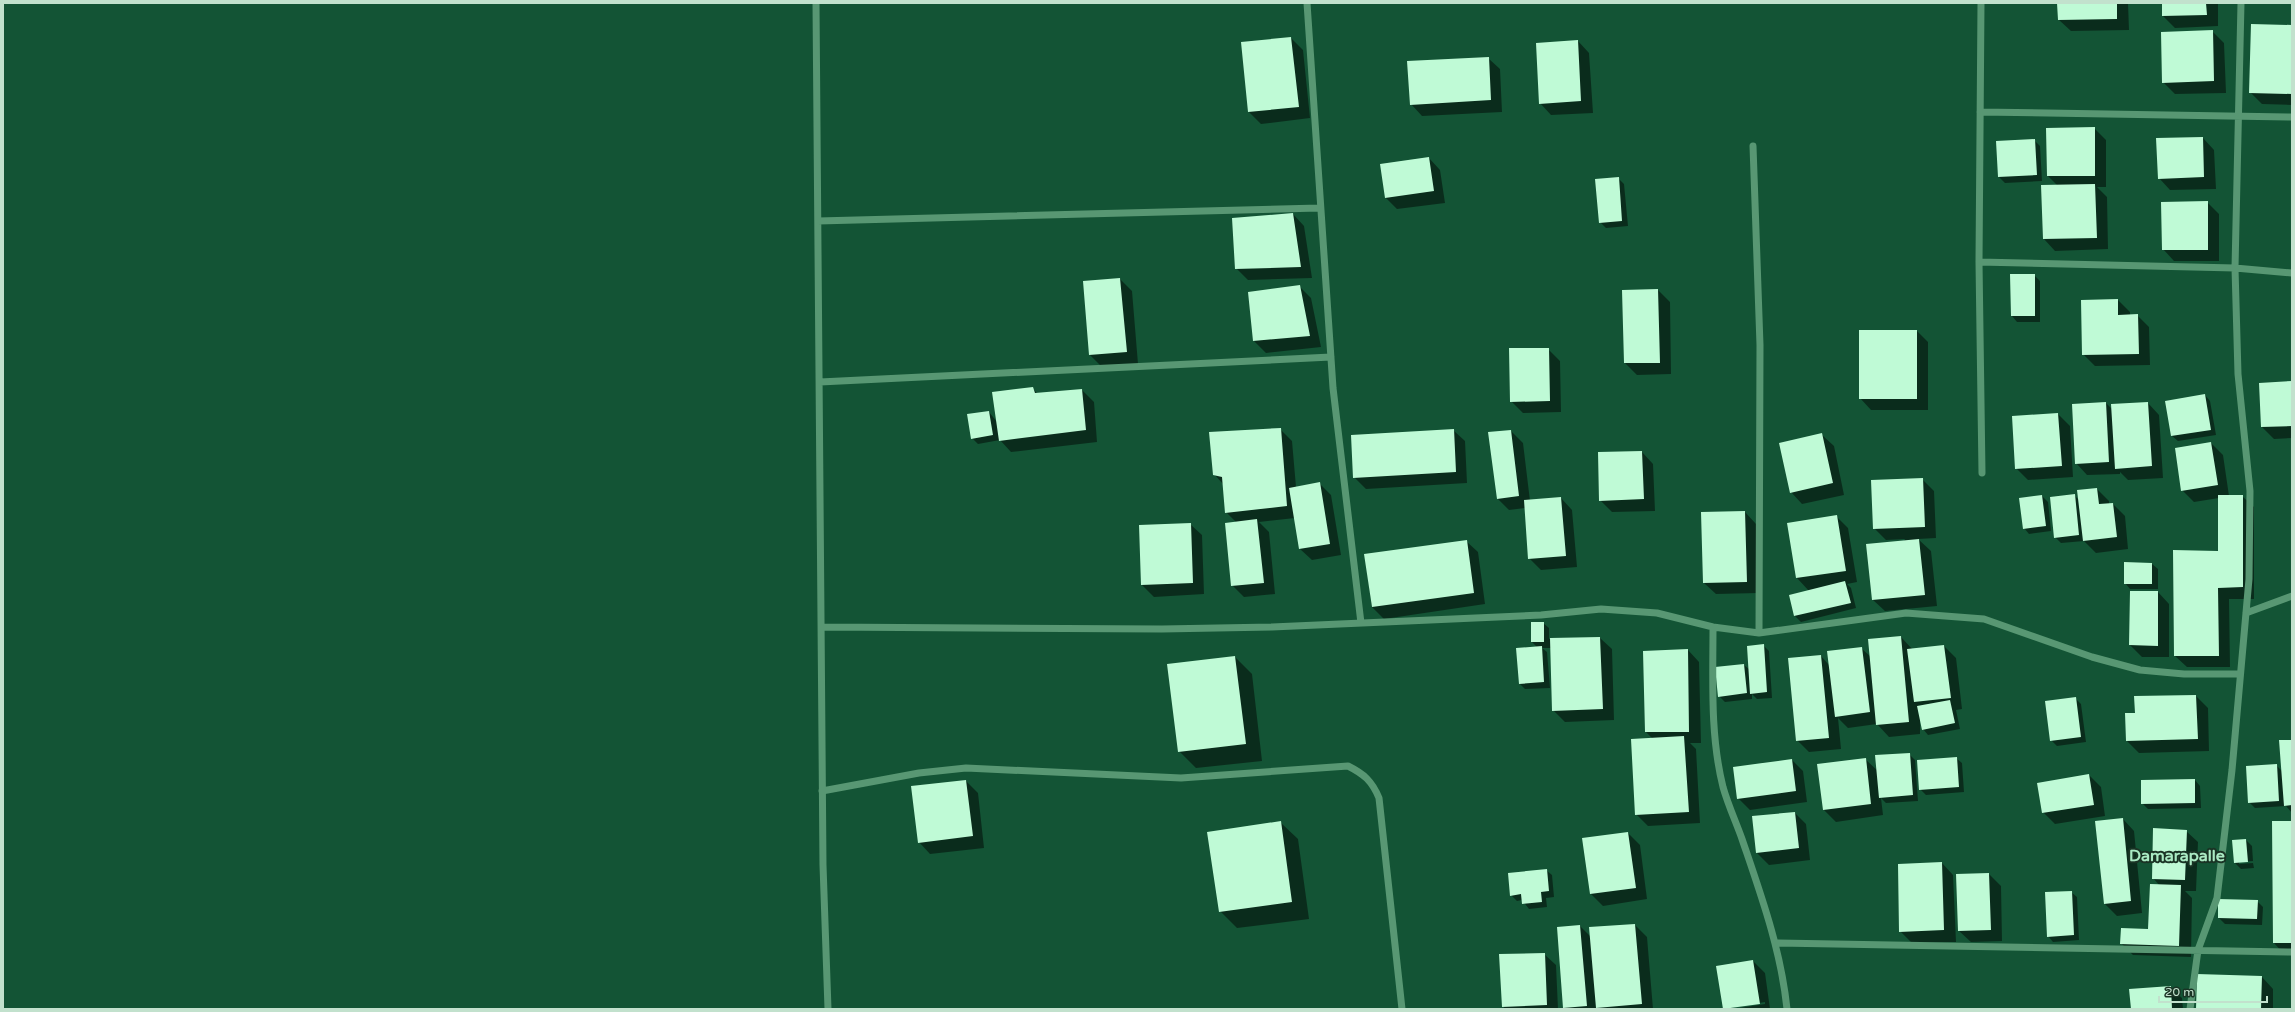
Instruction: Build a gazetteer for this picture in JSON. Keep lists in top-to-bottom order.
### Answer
{
  "districts": ["Damarapalle"],
  "scale_bar": "20 m"
}
